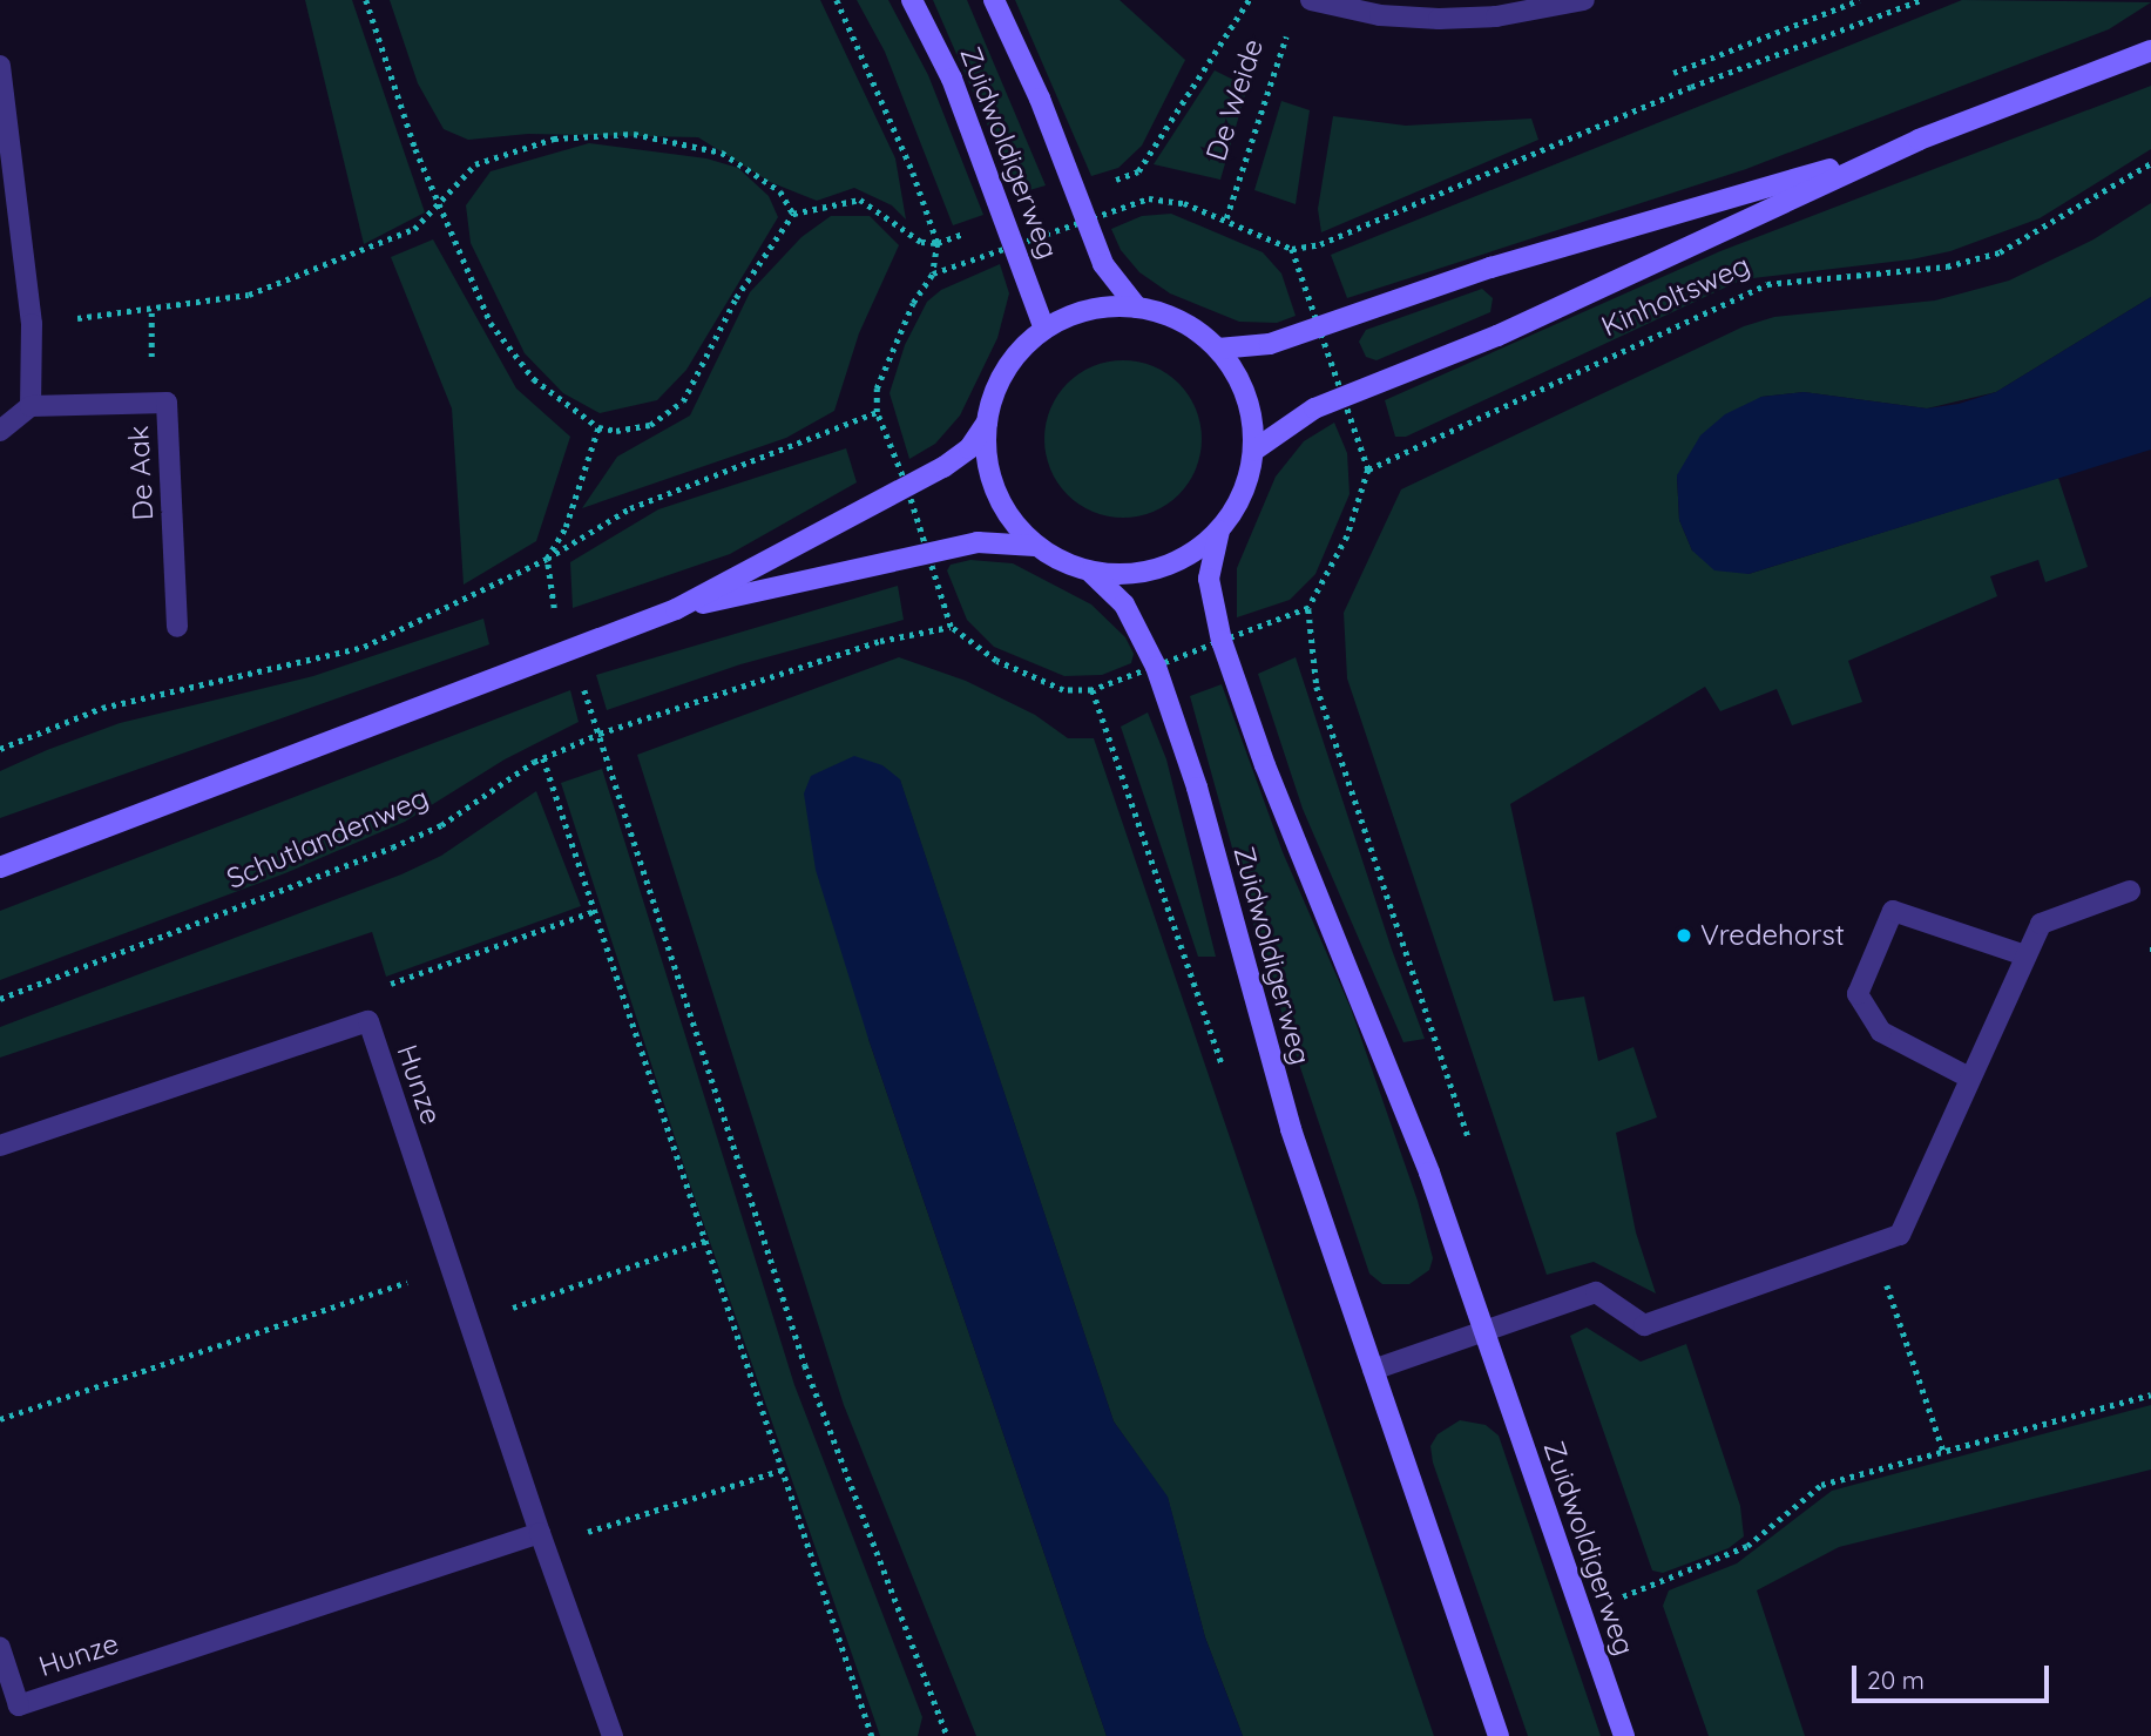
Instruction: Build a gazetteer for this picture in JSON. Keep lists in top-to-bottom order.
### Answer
{
  "streets": {
    "main road": ["Zuidwoldigerweg", "Kinholtsweg"],
    "street": ["De Aak", "Hunze"],
    "path": ["De Weide", "Schutlandenweg"]
  },
  "crossings": [
    ["Zuidwoldigerweg", "Kinholtsweg"]
  ],
  "places": ["Vredehorst"],
  "scale_bar": "20 m"
}
